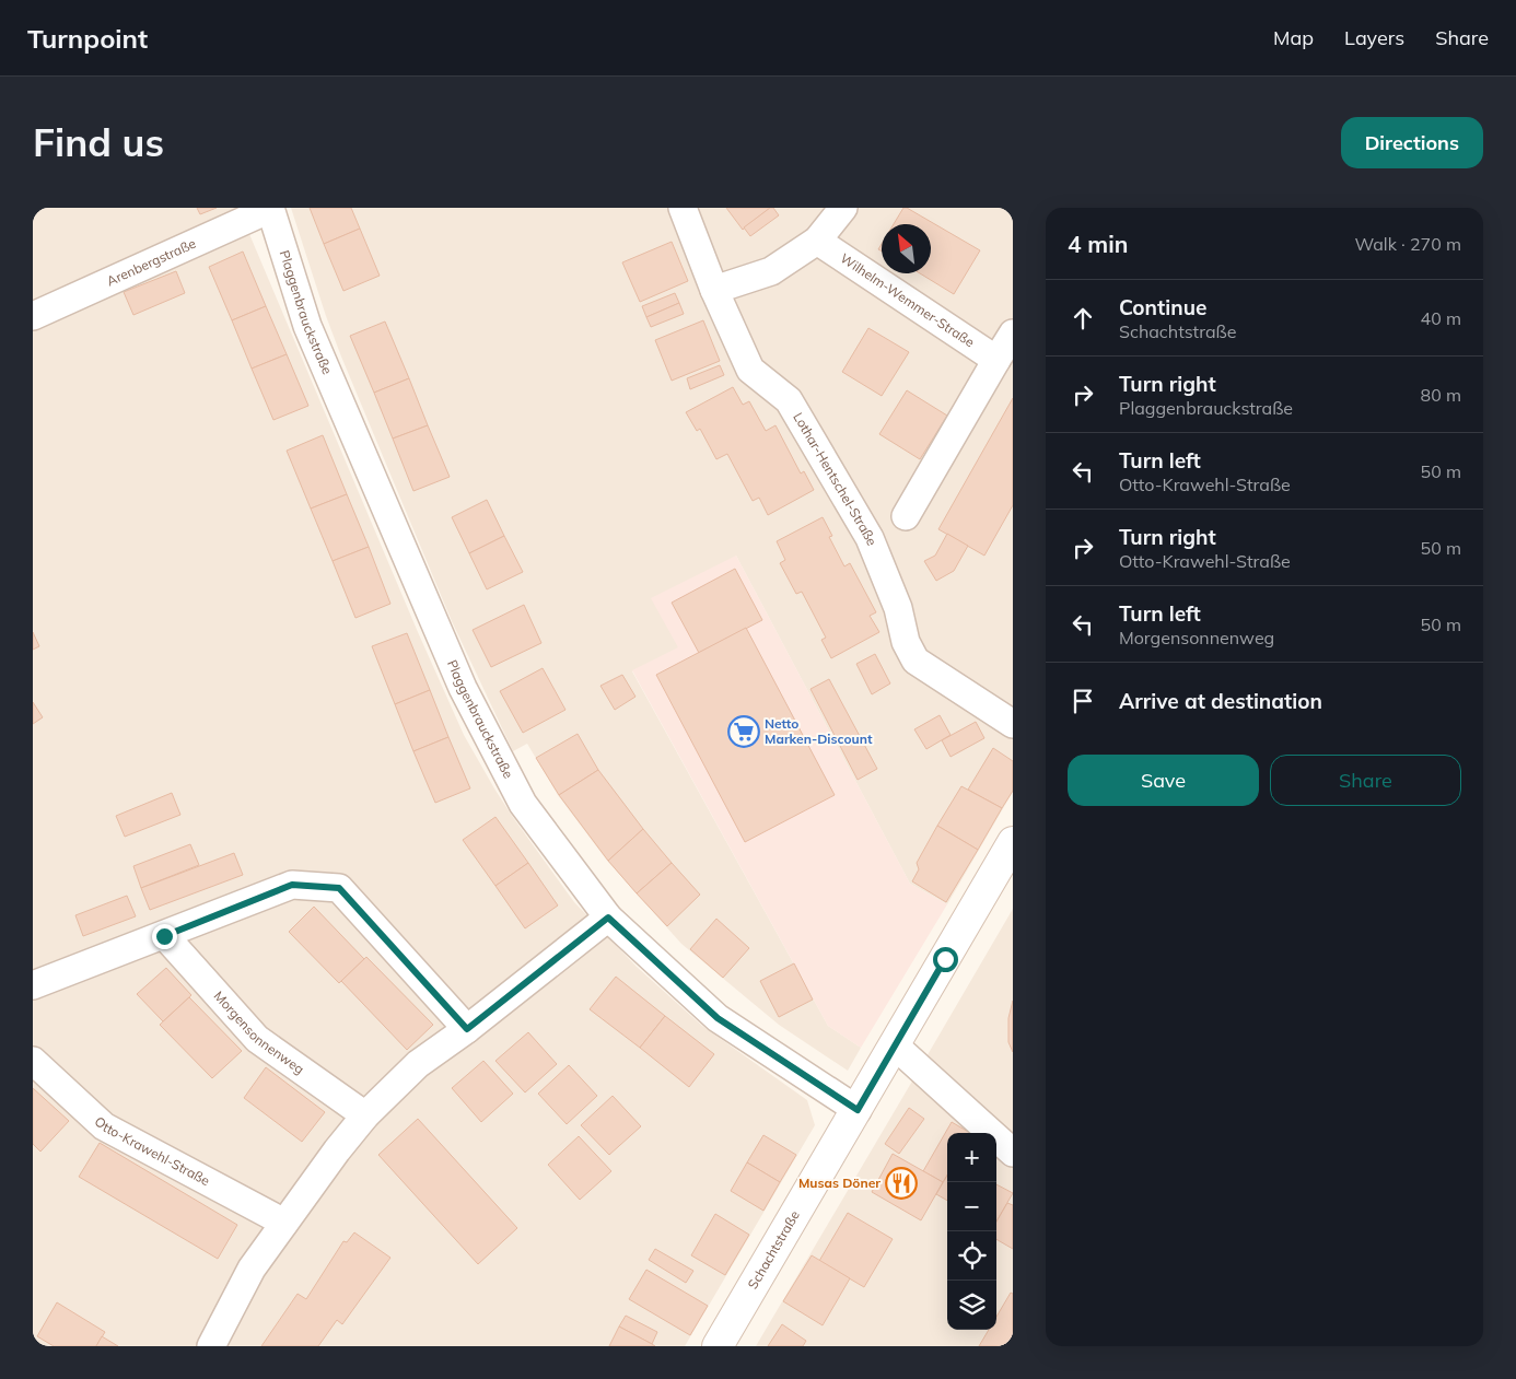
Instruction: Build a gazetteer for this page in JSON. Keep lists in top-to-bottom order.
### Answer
{
  "streets": {
    "street": [
      "Arenbergstraße",
      "Wilhelm-Wemmer-Straße",
      "Plaggenbrauckstraße",
      "Lothar-Hentschel-Straße",
      "Morgensonnenweg",
      "Otto-Krawehl-Straße",
      "Schachtstraße"
    ]
  },
  "crossings": [
    ["Arenbergstraße", "Plaggenbrauckstraße"],
    ["Plaggenbrauckstraße", "Schachtstraße"]
  ],
  "places": {
    "supermarket": ["Netto Marken-Discount"],
    "restaurant": ["Musas Döner"]
  },
  "north": "top left",
  "page": {
    "header": "Turnpoint",
    "nav": ["Map", "Layers", "Share"],
    "buttons": [
      "Directions",
      ["Save", "Share"]
    ],
    "title": "Find us",
    "heading": ["4 min", "Walk · 270 m"],
    "list": [
      ["Continue", "Schachtstraße", "40 m"],
      ["Turn right", "Plaggenbrauckstraße", "80 m"],
      ["Turn left", "Otto-Krawehl-Straße", "50 m"],
      ["Turn right", "Otto-Krawehl-Straße", "50 m"],
      ["Turn left", "Morgensonnenweg", "50 m"],
      "Arrive at destination"
    ],
    "map_buttons": ["+", "−"]
  }
}
